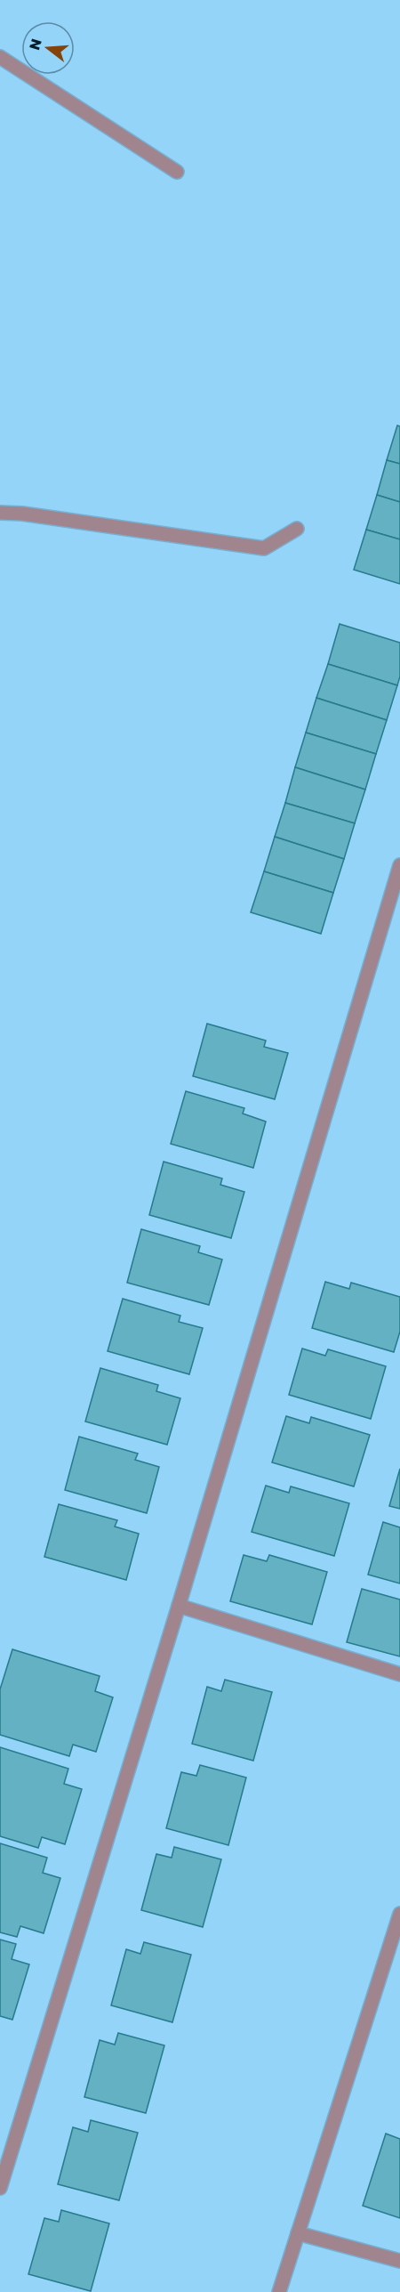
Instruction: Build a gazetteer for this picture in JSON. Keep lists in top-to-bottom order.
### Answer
{
  "north": "left"
}
